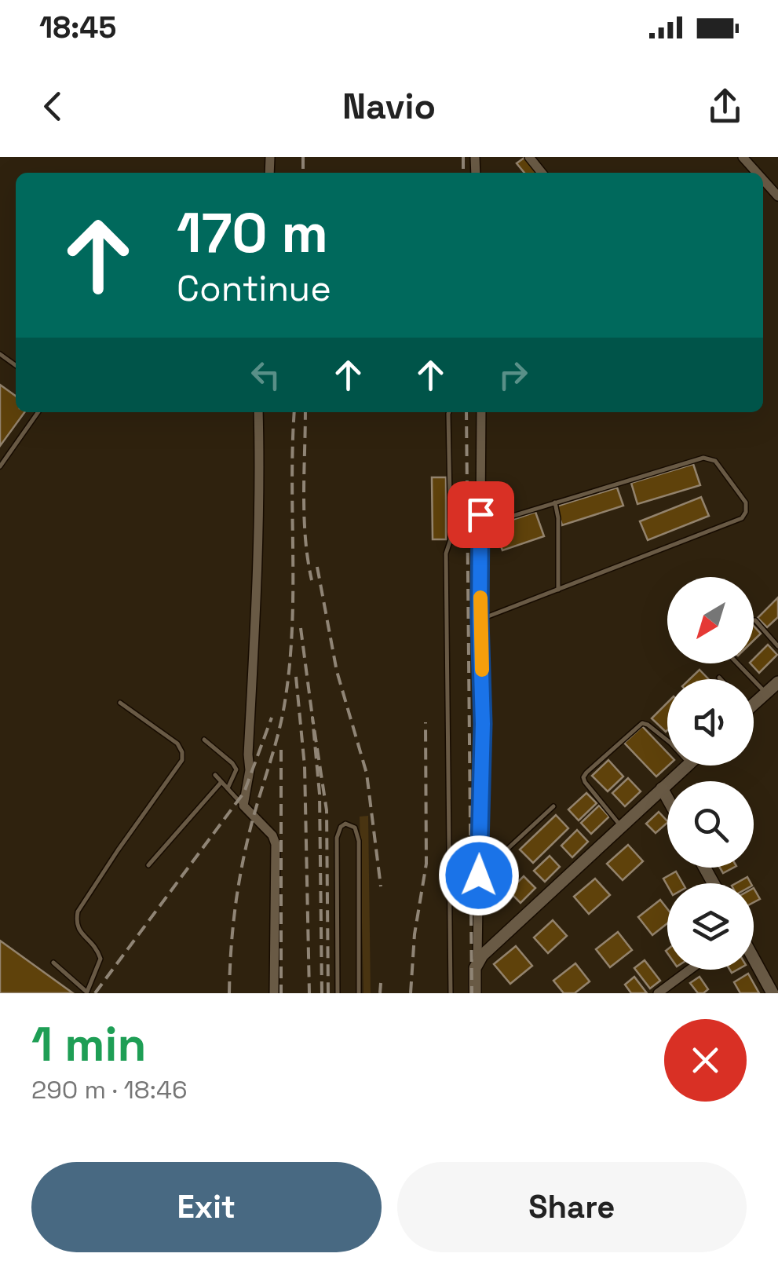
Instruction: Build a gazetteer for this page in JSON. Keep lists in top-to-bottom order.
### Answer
{
  "north": "bottom left",
  "page": {
    "status": "18:45",
    "header": "Navio",
    "turn": ["170 m", "Continue"],
    "heading": ["1 min", "290 m · 18:46"],
    "buttons": ["Exit", "Share"]
  }
}
